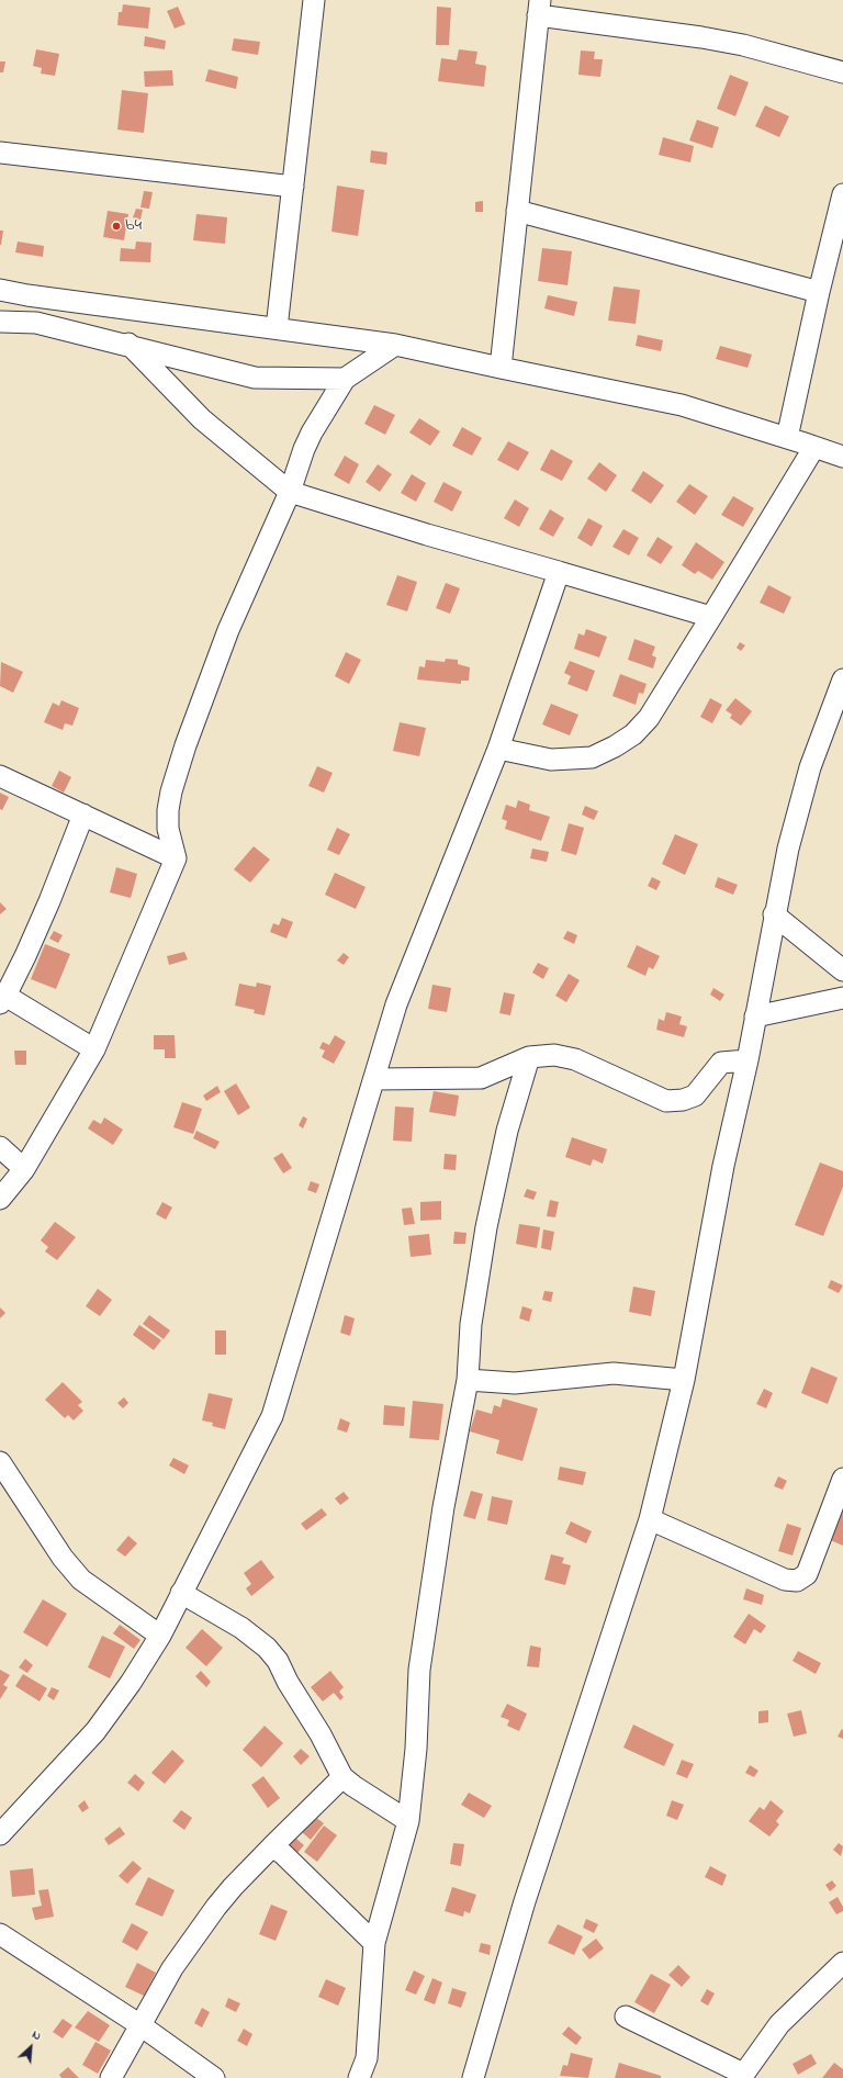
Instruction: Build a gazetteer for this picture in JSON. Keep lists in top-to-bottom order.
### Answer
{
  "places": ["b4"],
  "north": "top right"
}
